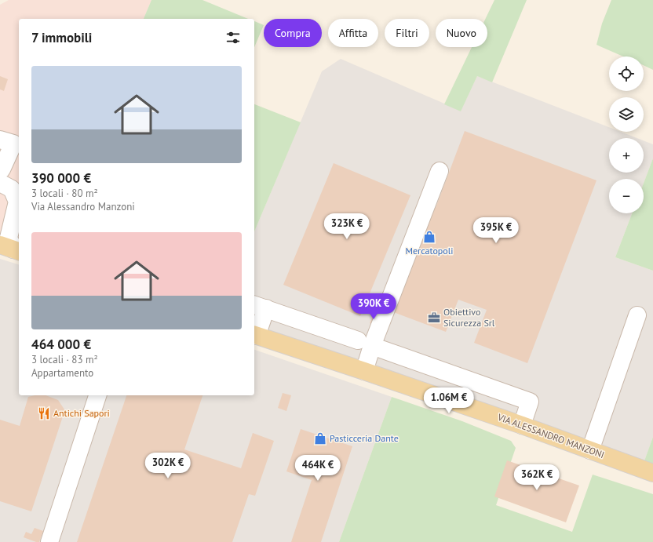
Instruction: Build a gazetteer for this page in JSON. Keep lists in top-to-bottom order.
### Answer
{
  "streets": {
    "main road": ["VIA ALESSANDRO MANZONI"]
  },
  "places": {
    "shop": ["Mercatopoli", "Pasticceria Dante"],
    "office": ["Obiettivo Sicurezza Srl"],
    "restaurant": ["Antichi Sapori"]
  },
  "page": {
    "chip": [
      "Compra",
      "Affitta",
      "Filtri",
      "Nuovo"
    ],
    "heading": "7 immobili",
    "map_buttons": ["+", "−"],
    "list": [
      {
        "name": "390 000 €",
        "note": "3 locali · 80 m² · Via Alessandro Manzoni"
      },
      {
        "name": "464 000 €",
        "note": "3 locali · 83 m² · Appartamento"
      }
    ],
    "price": [
      "323K €",
      "395K €",
      "390K €",
      "1.06M €",
      "302K €",
      "464K €",
      "362K €"
    ]
  }
}
